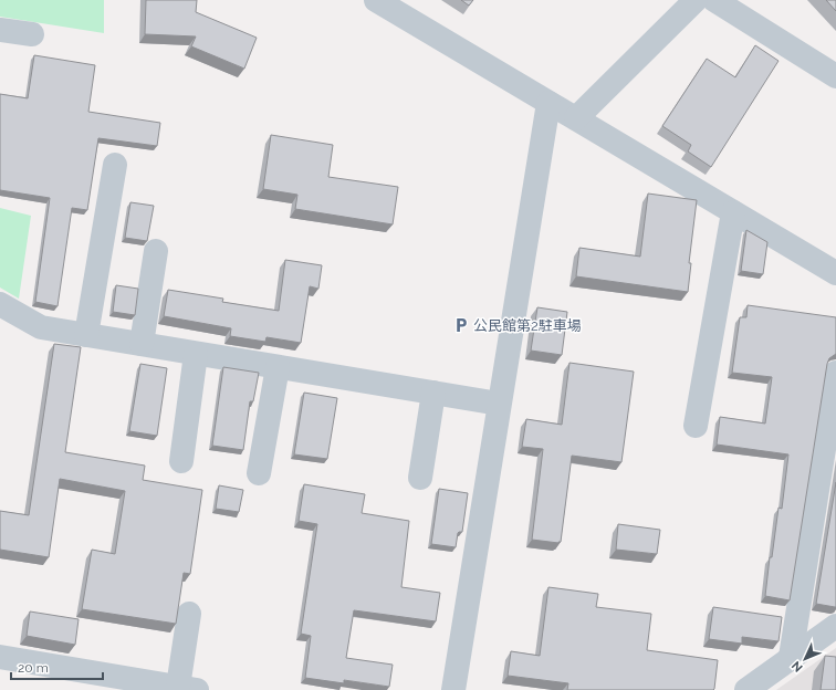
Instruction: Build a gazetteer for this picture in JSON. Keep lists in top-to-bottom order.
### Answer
{
  "places": {
    "parking": ["公民館第2駐車場"]
  },
  "scale_bar": "20 m",
  "north": "bottom left"
}
